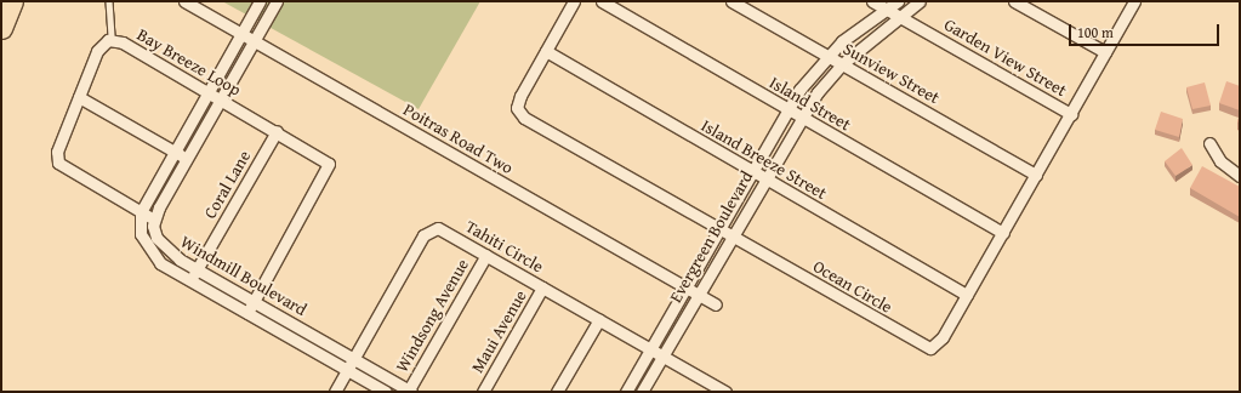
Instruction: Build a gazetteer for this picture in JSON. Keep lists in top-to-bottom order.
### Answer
{
  "streets": {
    "street": [
      "Garden View Street",
      "Bay Breeze Loop",
      "Sunview Street",
      "Island Street",
      "Poitras Road Two",
      "Island Breeze Street",
      "Coral Lane",
      "Evergreen Boulevard",
      "Tahiti Circle",
      "Windmill Boulevard",
      "Ocean Circle",
      "Windsong Avenue",
      "Maui Avenue"
    ]
  },
  "crossings": [
    ["Garden View Street", "Evergreen Boulevard"],
    ["Garden View Street", "Ocean Circle"],
    ["Bay Breeze Loop", "Coral Lane"],
    ["Bay Breeze Loop", "Windmill Boulevard"],
    ["Sunview Street", "Evergreen Boulevard"],
    ["Sunview Street", "Ocean Circle"],
    ["Island Street", "Evergreen Boulevard"],
    ["Island Street", "Ocean Circle"],
    ["Poitras Road Two", "Evergreen Boulevard"],
    ["Island Breeze Street", "Evergreen Boulevard"],
    ["Island Breeze Street", "Ocean Circle"],
    ["Coral Lane", "Windmill Boulevard"],
    ["Evergreen Boulevard", "Tahiti Circle"],
    ["Evergreen Boulevard", "Ocean Circle"],
    ["Tahiti Circle", "Windmill Boulevard"],
    ["Tahiti Circle", "Windsong Avenue"],
    ["Tahiti Circle", "Maui Avenue"],
    ["Windmill Boulevard", "Windsong Avenue"]
  ],
  "scale_bar": "100 m"
}
